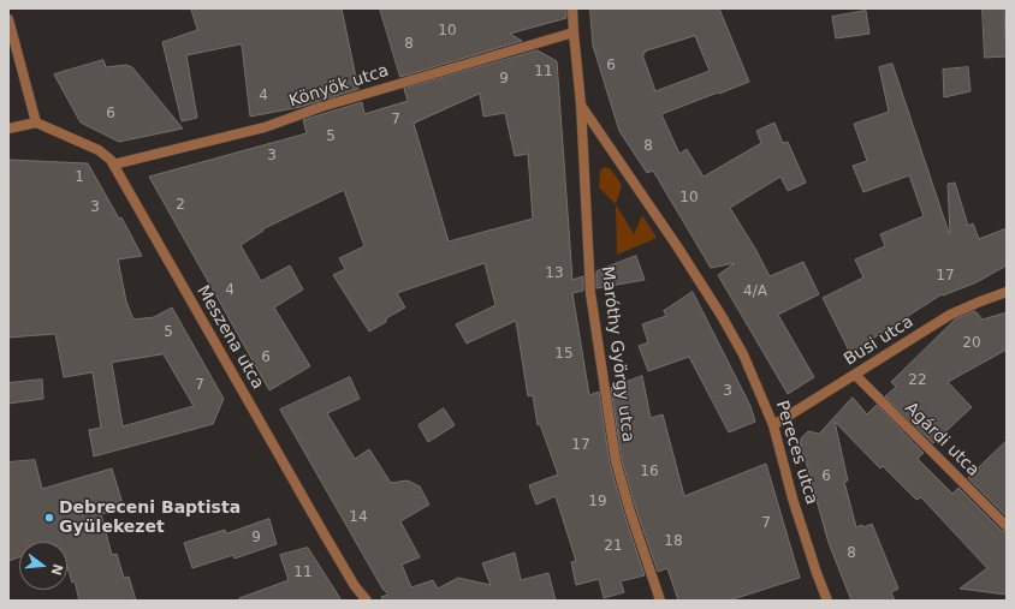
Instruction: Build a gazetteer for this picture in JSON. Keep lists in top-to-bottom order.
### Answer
{
  "streets": {
    "street": [
      "Könyök utca",
      "Meszena utca",
      "Busi utca",
      "Maróthy György utca",
      "Agárdi utca",
      "Pereces utca"
    ]
  },
  "crossings": [
    ["Könyök utca", "Meszena utca"],
    ["Könyök utca", "Maróthy György utca"],
    ["Busi utca", "Agárdi utca"],
    ["Busi utca", "Pereces utca"],
    ["Maróthy György utca", "Pereces utca"]
  ],
  "places": ["Debreceni Baptista Gyülekezet"],
  "house_numbers": [
    "10",
    "8",
    "6",
    "11",
    "9",
    "4",
    "6",
    "7",
    "5",
    "8",
    "3",
    "1",
    "10",
    "2",
    "3",
    "13",
    "17",
    "4",
    "4/A",
    "5",
    "20",
    "15",
    "6",
    "22",
    "7",
    "3",
    "17",
    "16",
    "6",
    "19",
    "14",
    "7",
    "9",
    "18",
    "21",
    "8",
    "11"
  ],
  "north": "right"
}
